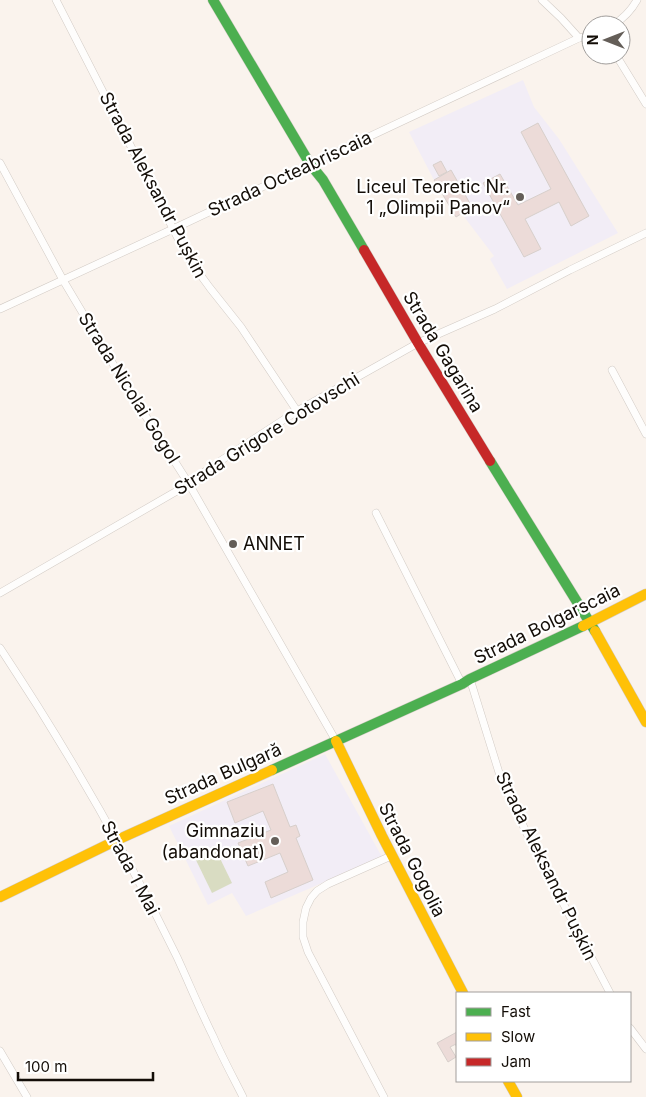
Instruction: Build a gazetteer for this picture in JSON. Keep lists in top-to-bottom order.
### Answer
{
  "streets": {
    "street": [
      "Strada Octeabriscaia",
      "Strada Aleksandr Pușkin",
      "Strada Gagarina",
      "Strada Nicolai Gogol",
      "Strada Grigore Cotovschi",
      "Strada Bolgarscaia",
      "Strada Bulgară",
      "Strada Gogolia",
      "Strada 1 Mai"
    ]
  },
  "crossings": [
    ["Strada Octeabriscaia", "Strada Aleksandr Pușkin"],
    ["Strada Octeabriscaia", "Strada Gagarina"],
    ["Strada Octeabriscaia", "Strada Nicolai Gogol"],
    ["Strada Aleksandr Pușkin", "Strada Grigore Cotovschi"],
    ["Strada Aleksandr Pușkin", "Strada Bolgarscaia"],
    ["Strada Aleksandr Pușkin", "Strada Bulgară"],
    ["Strada Gagarina", "Strada Grigore Cotovschi"],
    ["Strada Gagarina", "Strada Bolgarscaia"],
    ["Strada Nicolai Gogol", "Strada Grigore Cotovschi"],
    ["Strada Nicolai Gogol", "Strada Bulgară"],
    ["Strada Nicolai Gogol", "Strada Gogolia"],
    ["Strada Bolgarscaia", "Strada Bulgară"],
    ["Strada Bulgară", "Strada Gogolia"],
    ["Strada Bulgară", "Strada 1 Mai"]
  ],
  "places": ["Liceul Teoretic Nr. 1 „Olimpii Panov“", "ANNET", "Gimnaziu (abandonat)"],
  "legend": ["Fast", "Slow", "Jam"],
  "scale_bar": "100 m",
  "north": "left"
}
